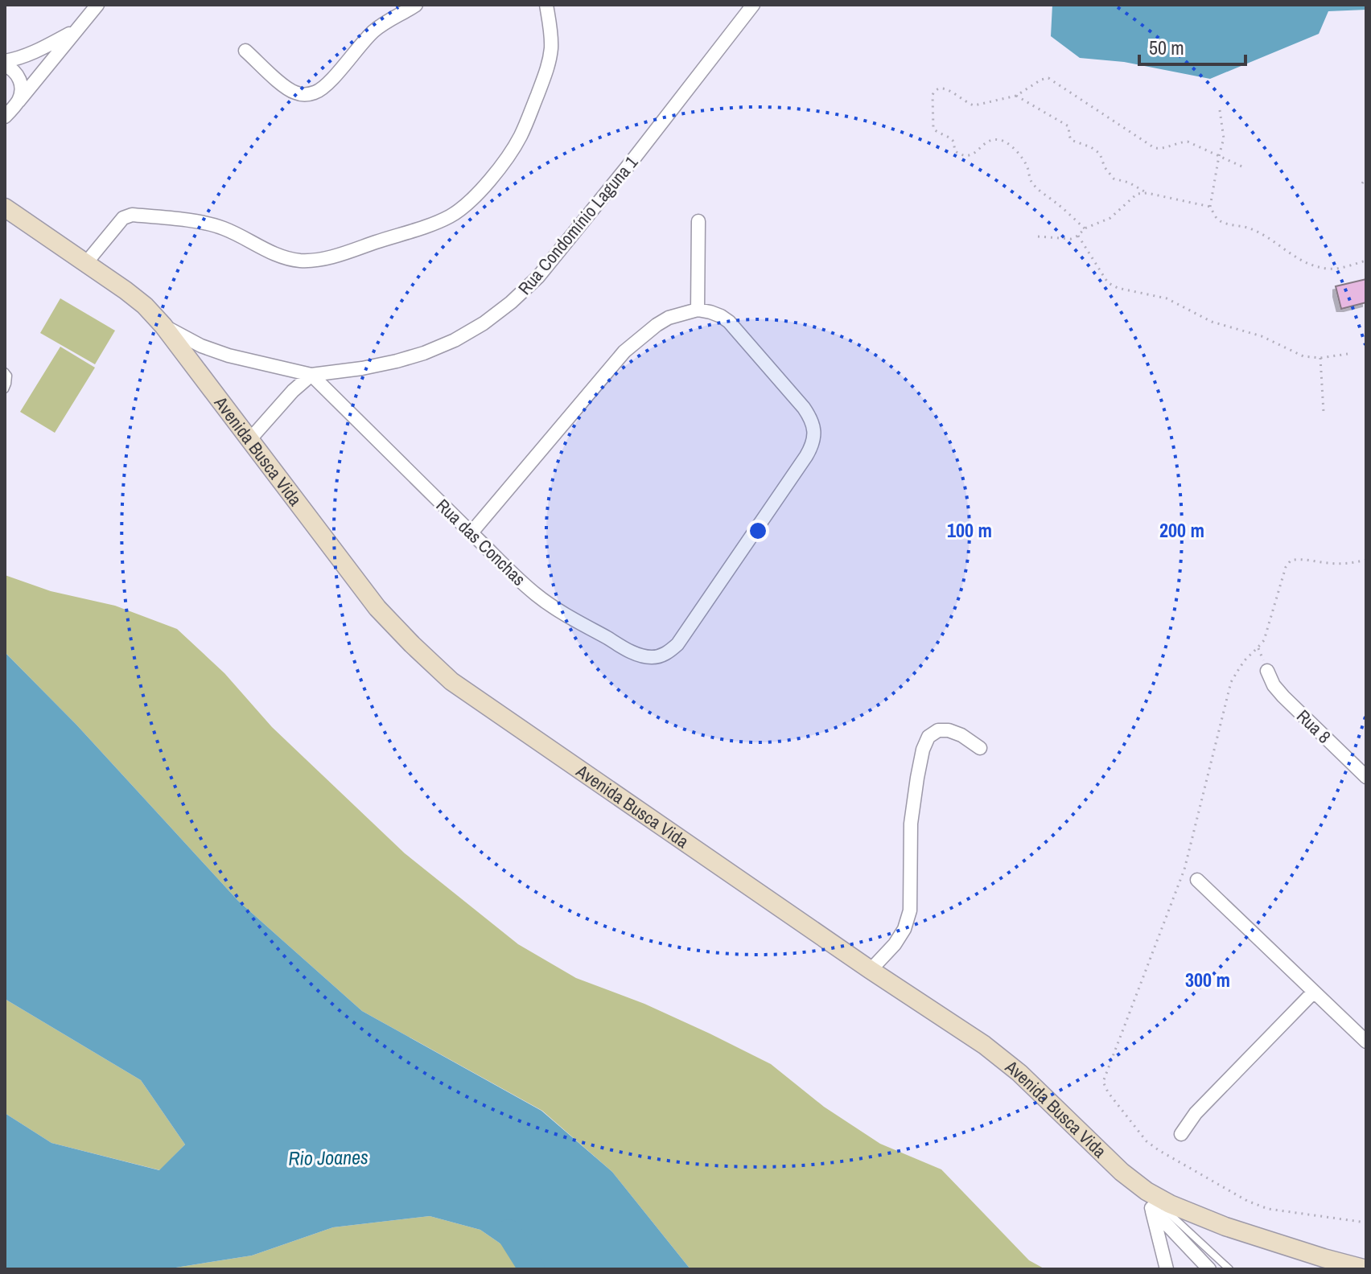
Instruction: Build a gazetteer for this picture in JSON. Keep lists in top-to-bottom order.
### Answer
{
  "streets": {
    "street": [
      "Rua Condomínio Laguna 1",
      "Avenida Busca Vida",
      "Rua das Conchas",
      "Rua 8"
    ]
  },
  "crossings": [
    ["Rua Condomínio Laguna 1", "Avenida Busca Vida"],
    ["Rua Condomínio Laguna 1", "Rua das Conchas"]
  ],
  "water": ["Rio Joanes"],
  "scale_bar": "50 m",
  "rings": ["100 m", "200 m", "300 m"]
}
